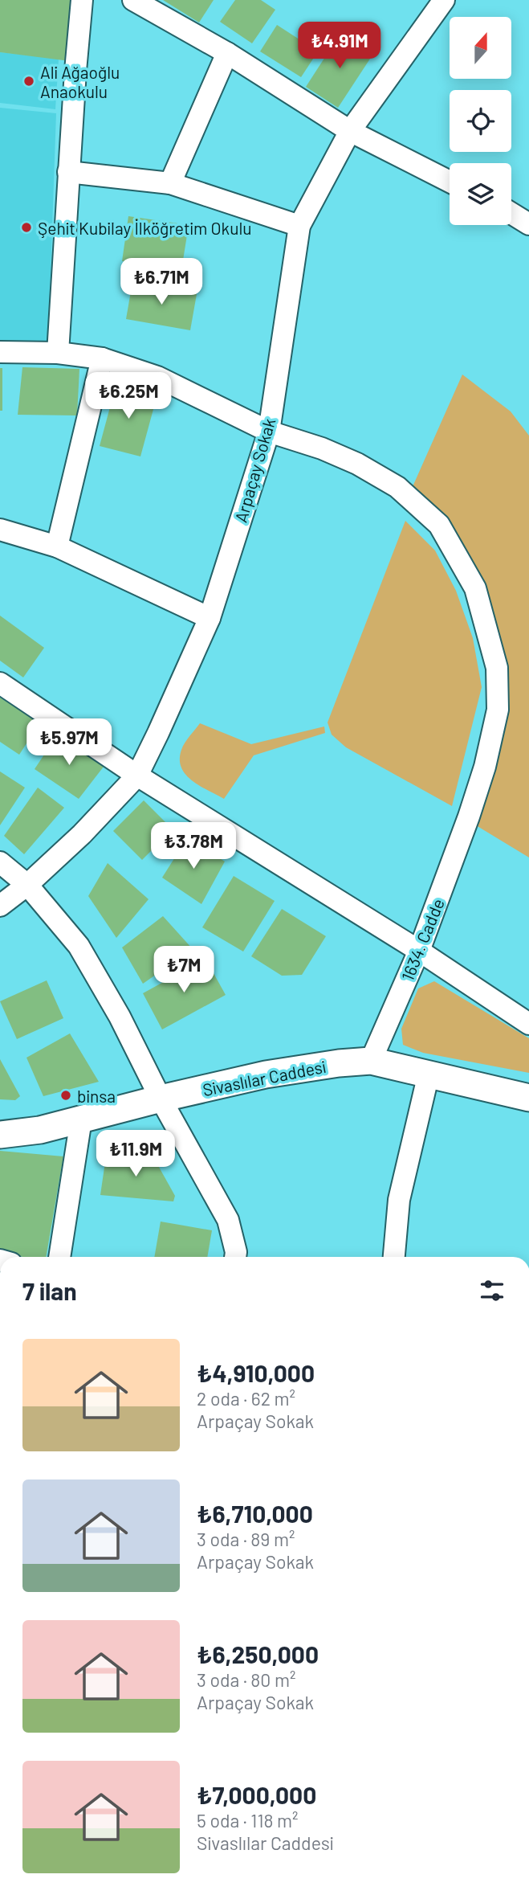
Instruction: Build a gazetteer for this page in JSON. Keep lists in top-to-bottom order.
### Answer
{
  "streets": {
    "main road": ["Sivaslılar Caddesi"],
    "street": ["Arpaçay Sokak", "1634. Cadde"]
  },
  "crossings": [
    ["Arpaçay Sokak", "1634. Cadde"],
    ["1634. Cadde", "Sivaslılar Caddesi"]
  ],
  "places": ["Ali Ağaoğlu Anaokulu", "Şehit Kubilay İlköğretim Okulu", "binsa"],
  "north": "top",
  "page": {
    "price": [
      "₺4.91M",
      "₺6.71M",
      "₺6.25M",
      "₺5.97M",
      "₺3.78M",
      "₺7M",
      "₺11.9M"
    ],
    "heading": "7 ilan",
    "list": [
      {
        "name": "₺4,910,000",
        "note": "2 oda · 62 m² · Arpaçay Sokak"
      },
      {
        "name": "₺6,710,000",
        "note": "3 oda · 89 m² · Arpaçay Sokak"
      },
      {
        "name": "₺6,250,000",
        "note": "3 oda · 80 m² · Arpaçay Sokak"
      },
      {
        "name": "₺7,000,000",
        "note": "5 oda · 118 m² · Sivaslılar Caddesi"
      }
    ]
  }
}
